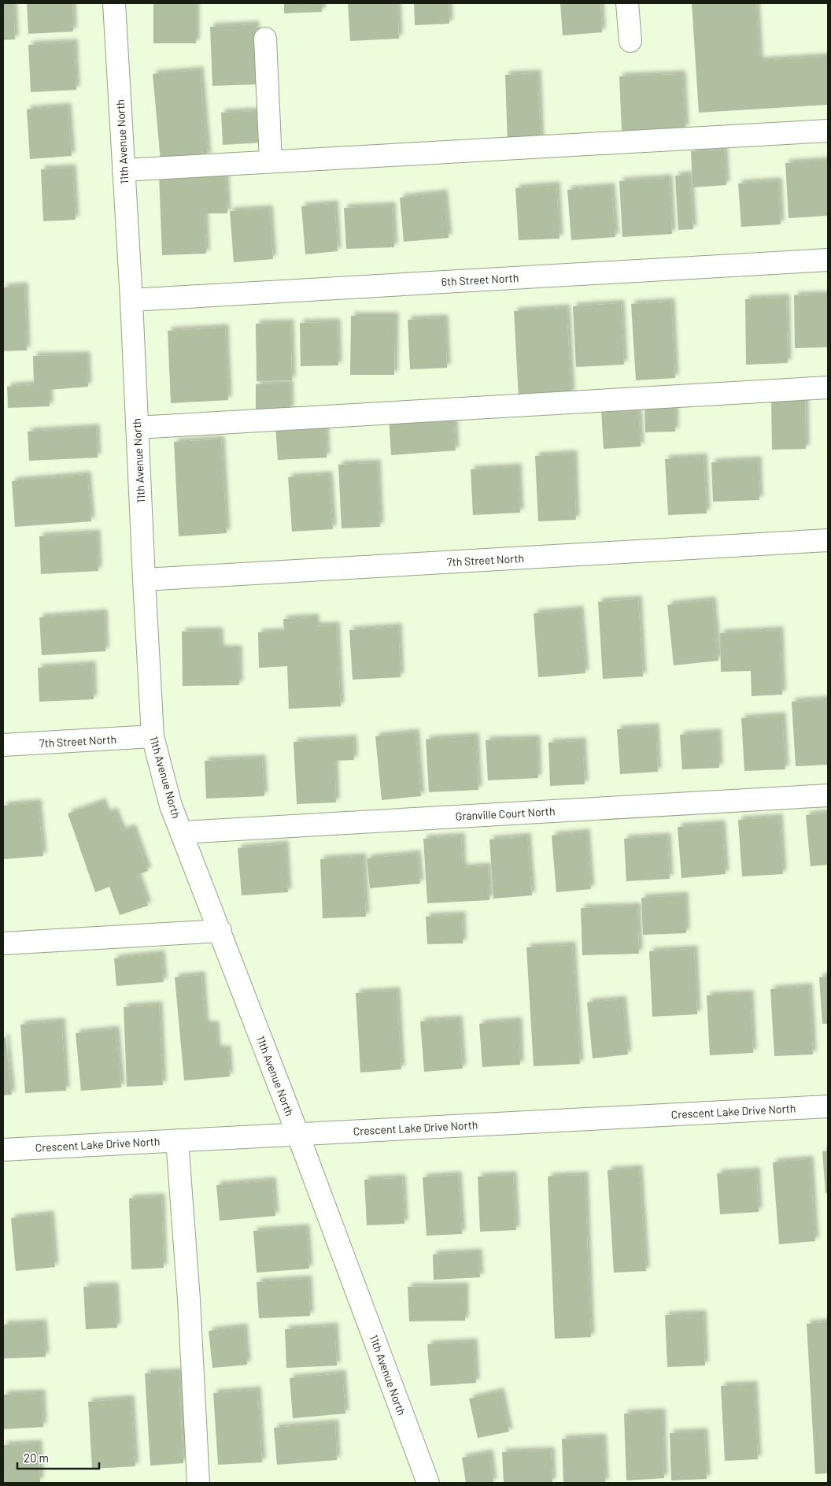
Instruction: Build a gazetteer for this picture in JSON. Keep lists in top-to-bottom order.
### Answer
{
  "streets": {
    "street": [
      "11th Avenue North",
      "6th Street North",
      "7th Street North",
      "Granville Court North",
      "Crescent Lake Drive North"
    ]
  },
  "crossings": [
    ["11th Avenue North", "6th Street North"],
    ["11th Avenue North", "7th Street North"],
    ["11th Avenue North", "Granville Court North"],
    ["11th Avenue North", "Crescent Lake Drive North"]
  ],
  "scale_bar": "20 m"
}
